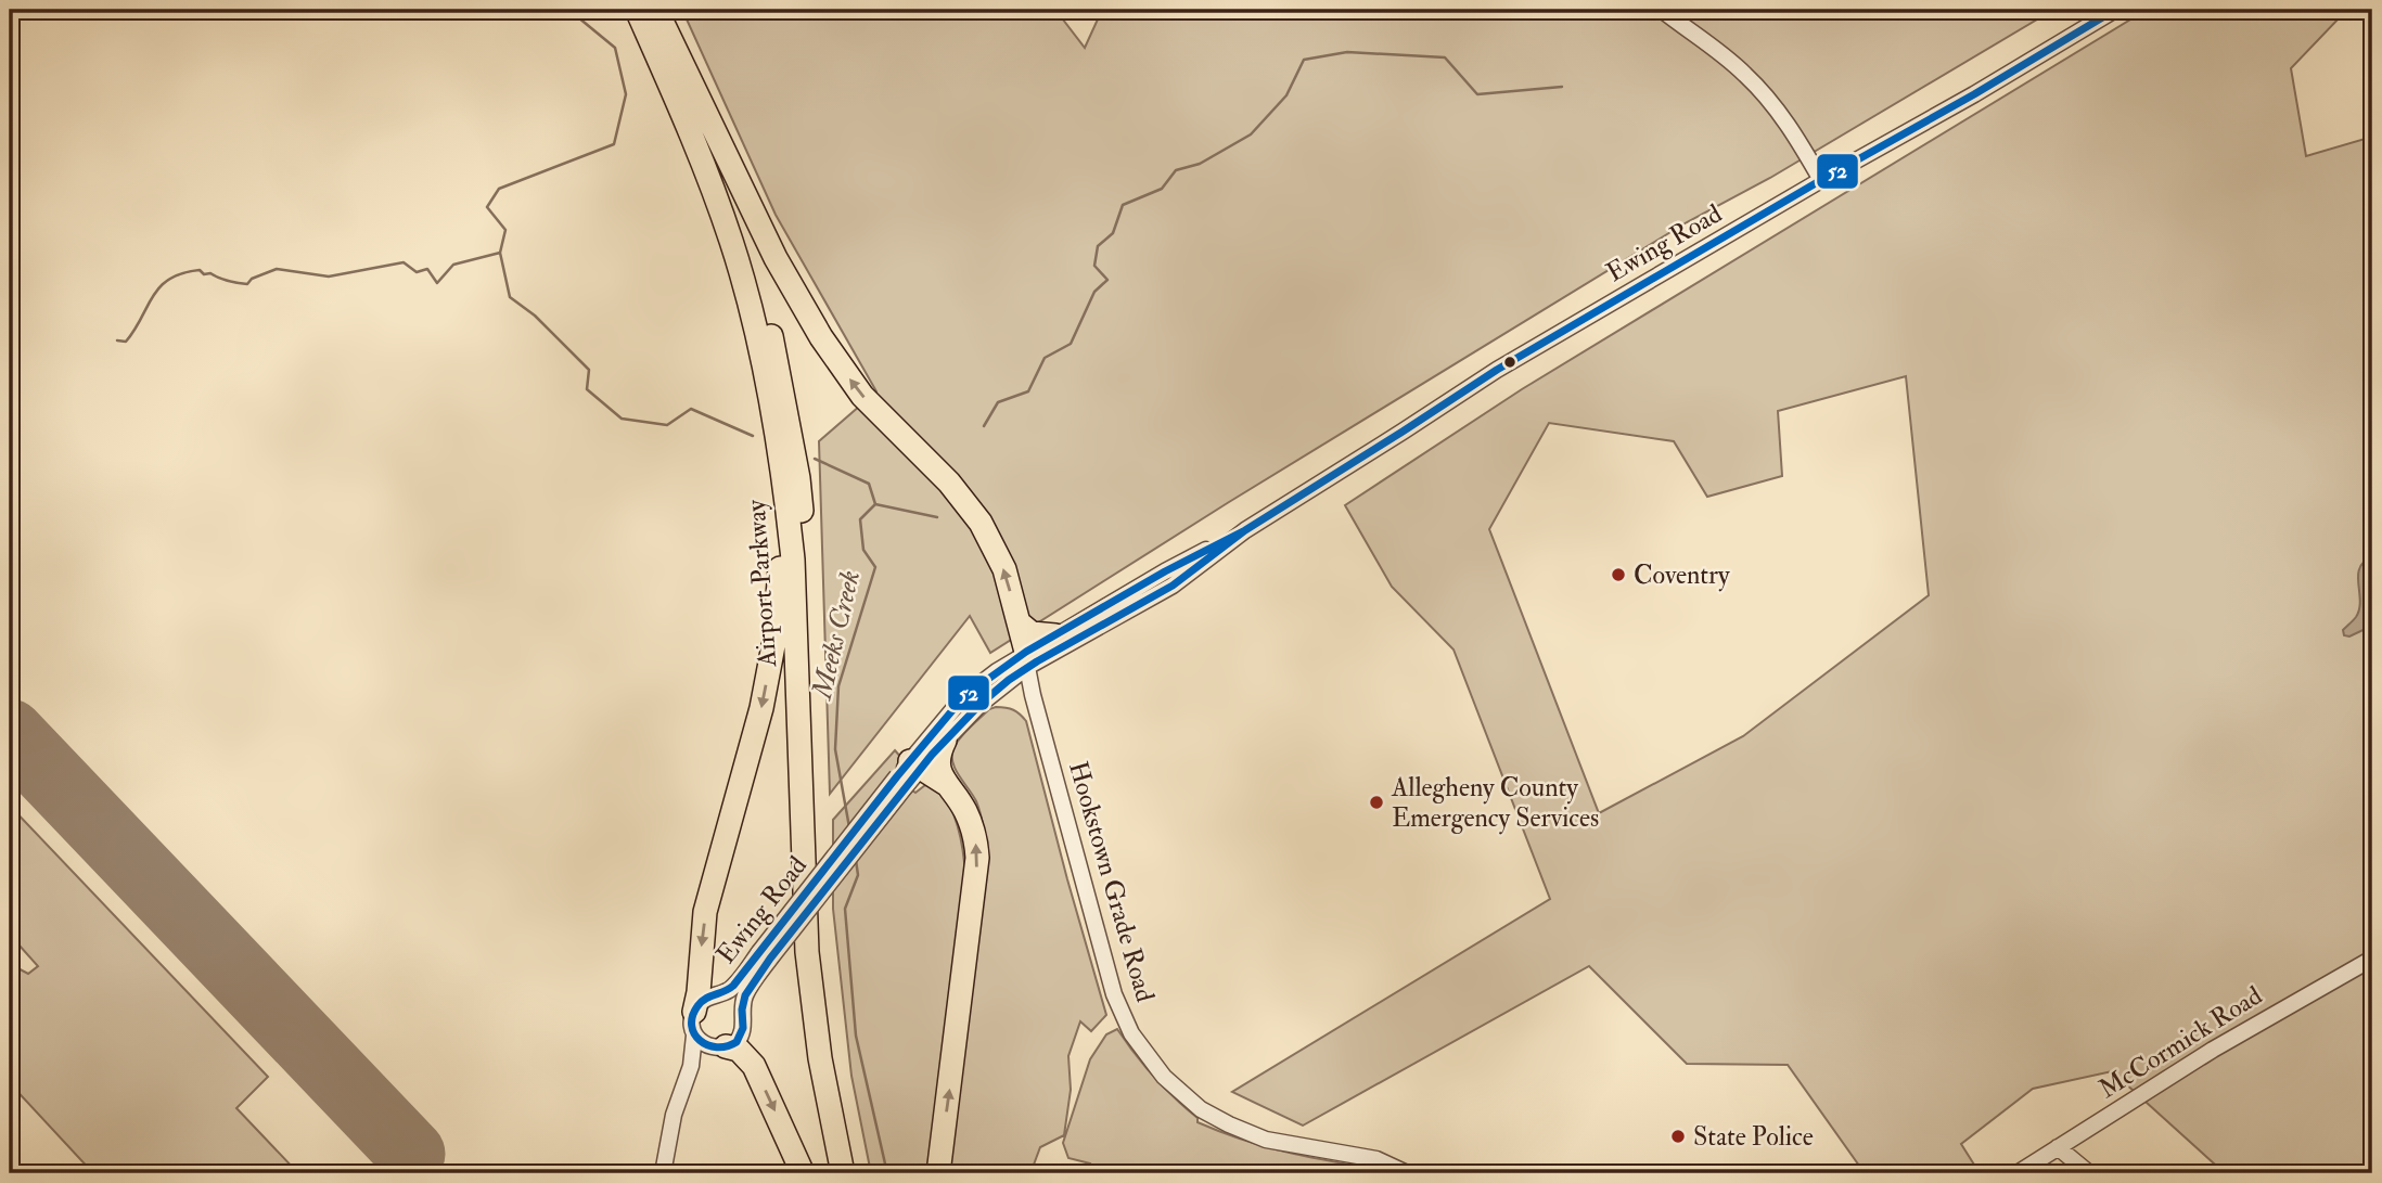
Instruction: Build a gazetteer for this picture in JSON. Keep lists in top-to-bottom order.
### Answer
{
  "streets": {
    "highway": ["Airport Parkway"],
    "street": ["Ewing Road", "Hookstown Grade Road", "McCormick Road"]
  },
  "crossings": [
    ["Ewing Road", "Hookstown Grade Road"]
  ],
  "water": ["Meeks Creek"],
  "places": ["Coventry", "Allegheny County Emergency Services", "State Police"],
  "lines": ["transit line 52"]
}
